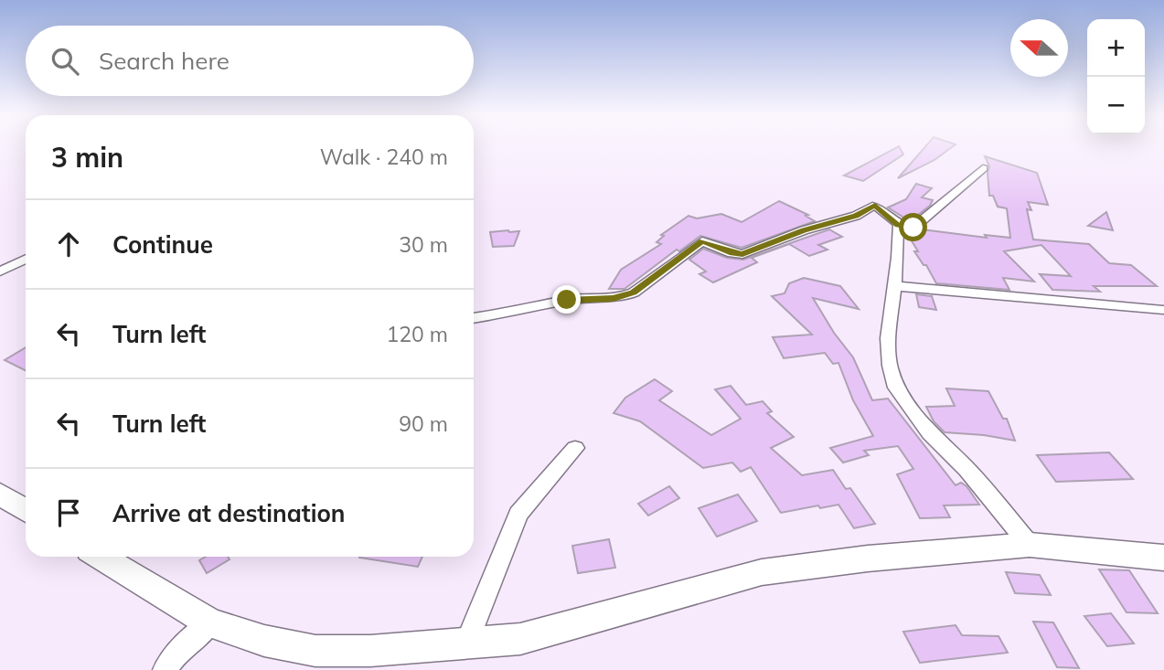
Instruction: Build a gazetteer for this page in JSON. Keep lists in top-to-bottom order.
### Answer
{
  "north": "left",
  "page": {
    "map_buttons": ["+", "−"],
    "search": "Search here",
    "heading": ["3 min", "Walk · 240 m"],
    "list": [
      ["Continue", "30 m"],
      ["Turn left", "120 m"],
      ["Turn left", "90 m"],
      "Arrive at destination"
    ]
  }
}
